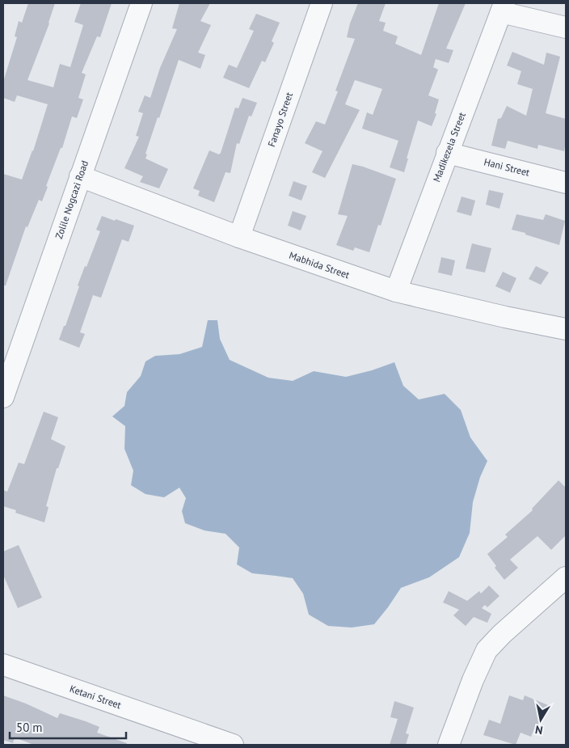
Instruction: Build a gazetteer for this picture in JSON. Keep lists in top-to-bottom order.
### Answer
{
  "streets": {
    "street": [
      "Fanayo Street",
      "Madikezela Street",
      "Hani Street",
      "Zolile Nogcazi Road",
      "Mabhida Street",
      "Ketani Street"
    ]
  },
  "crossings": [
    ["Fanayo Street", "Mabhida Street"],
    ["Madikezela Street", "Hani Street"],
    ["Madikezela Street", "Mabhida Street"],
    ["Zolile Nogcazi Road", "Mabhida Street"]
  ],
  "scale_bar": "50 m",
  "north": "bottom"
}
